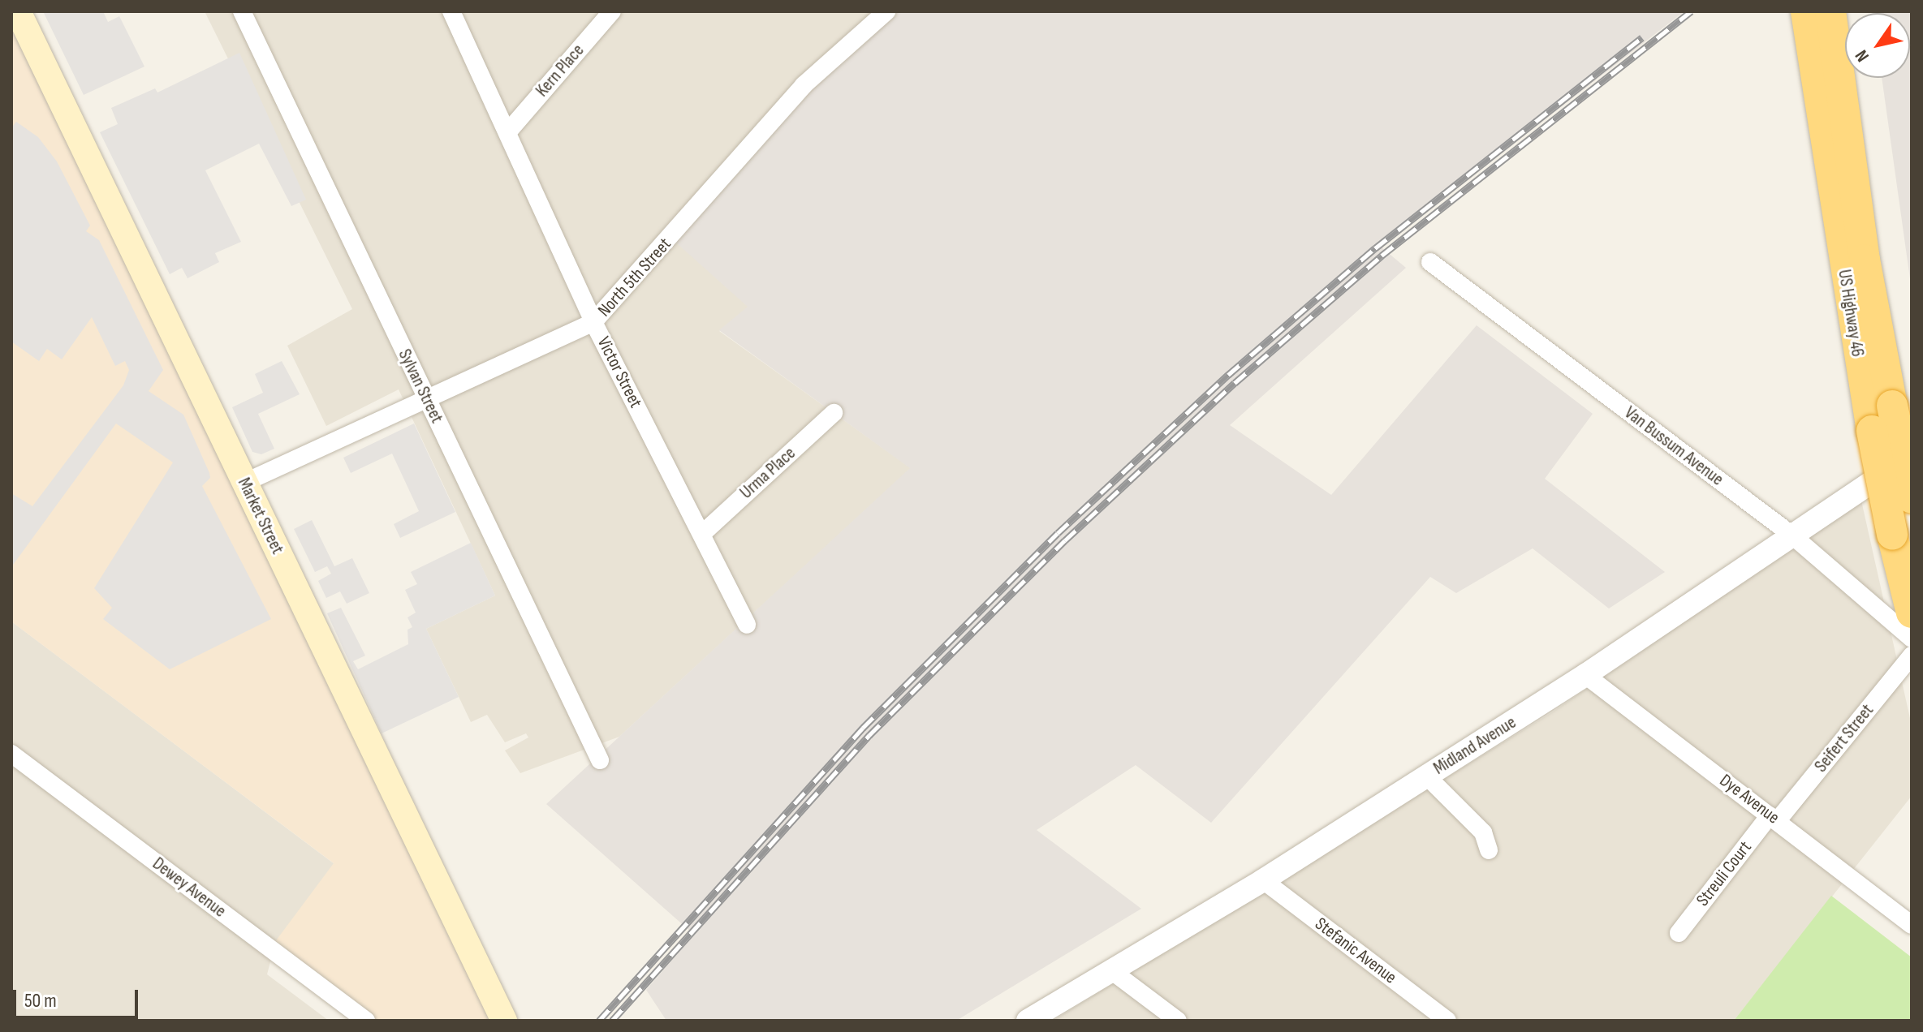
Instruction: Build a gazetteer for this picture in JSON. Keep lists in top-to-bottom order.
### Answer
{
  "streets": {
    "highway": ["US Highway 46"],
    "main road": ["Market Street"],
    "street": [
      "Kern Place",
      "North 5th Street",
      "Victor Street",
      "Sylvan Street",
      "Van Bussum Avenue",
      "Urma Place",
      "Seifert Street",
      "Midland Avenue",
      "Dye Avenue",
      "Streuli Court",
      "Dewey Avenue",
      "Stefanic Avenue"
    ]
  },
  "crossings": [
    ["Kern Place", "Victor Street"],
    ["North 5th Street", "Victor Street"],
    ["North 5th Street", "Sylvan Street"],
    ["North 5th Street", "Market Street"],
    ["Victor Street", "Urma Place"],
    ["Van Bussum Avenue", "Midland Avenue"],
    ["Seifert Street", "Dye Avenue"],
    ["Seifert Street", "Streuli Court"],
    ["Midland Avenue", "Dye Avenue"],
    ["Midland Avenue", "Stefanic Avenue"],
    ["Dye Avenue", "Streuli Court"]
  ],
  "scale_bar": "50 m",
  "north": "bottom left"
}
